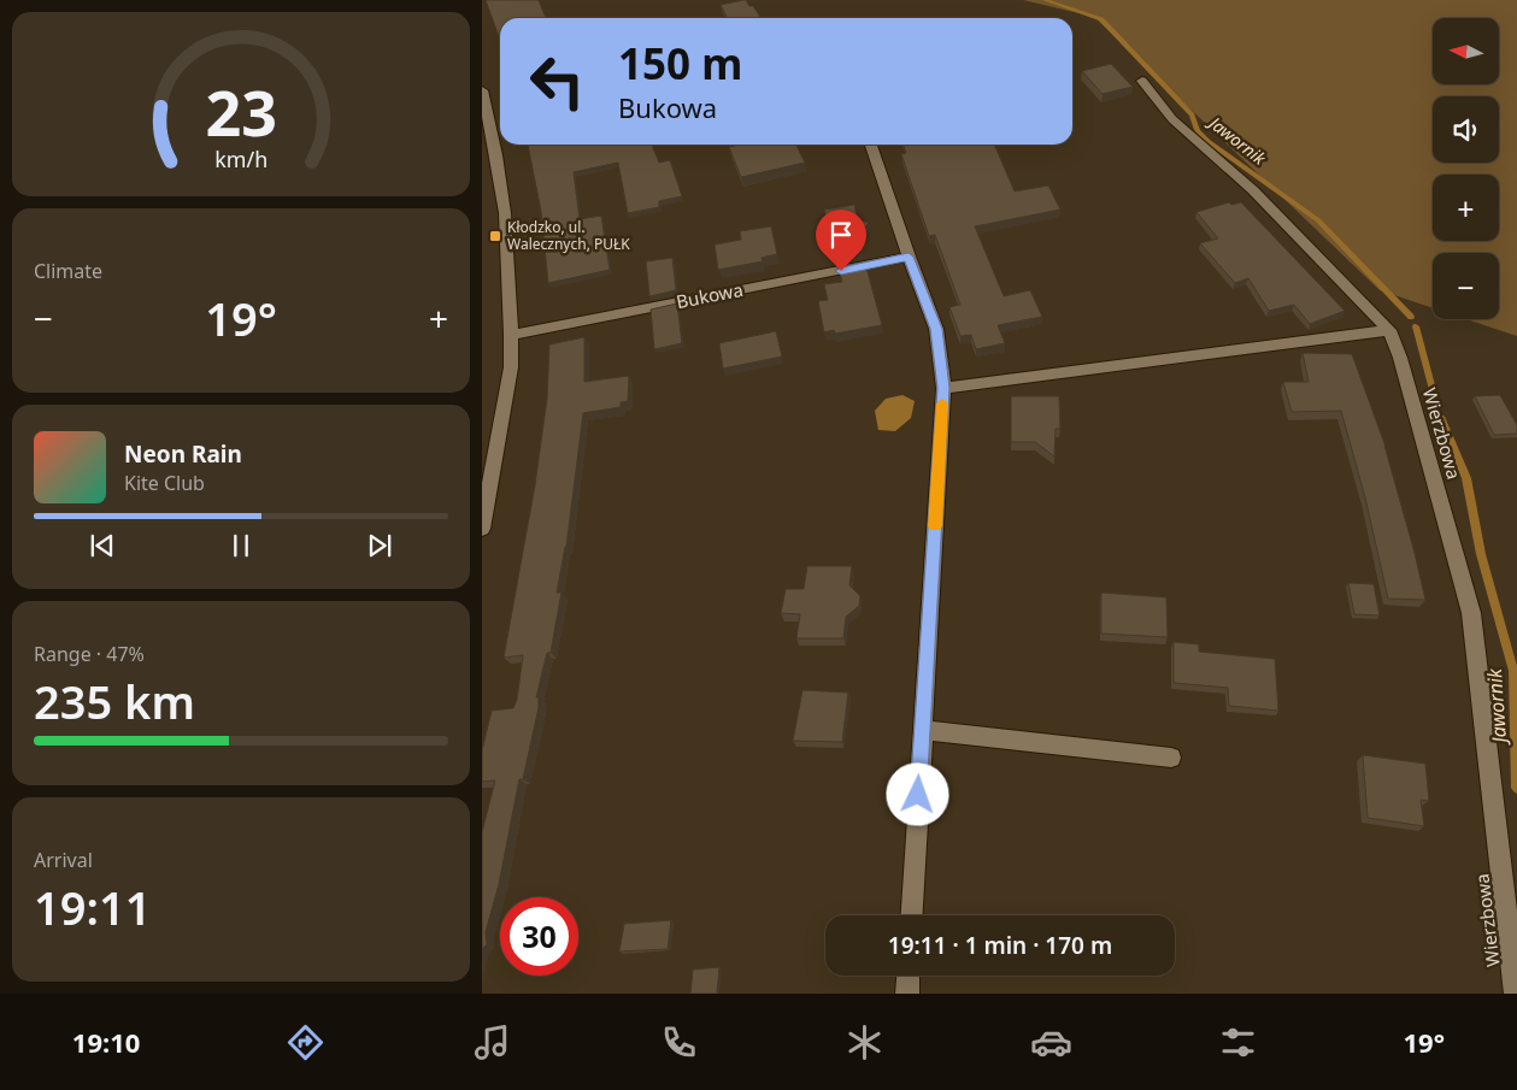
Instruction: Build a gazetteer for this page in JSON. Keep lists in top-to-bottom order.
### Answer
{
  "streets": {
    "street": ["Bukowa", "Wierzbowa"]
  },
  "water": ["Jawornik"],
  "places": {
    "transit": ["Kłodzko, ul. Walecznych, PUŁK"]
  },
  "north": "left",
  "page": {
    "map_buttons": ["+", "−"],
    "turn": ["150 m", "Bukowa"],
    "tile": [
      "Climate",
      ["Range · 47%", "235 km"],
      ["Arrival", "19:11"]
    ],
    "heat": ["−", "19°", "+"],
    "song": ["Neon Rain", "Kite Club"],
    "limit": "30",
    "trip": "19:11 · 1 min · 170 m",
    "tabs": ["19:10", "19°"],
    "gauge": ["23", "km/h"]
  }
}
